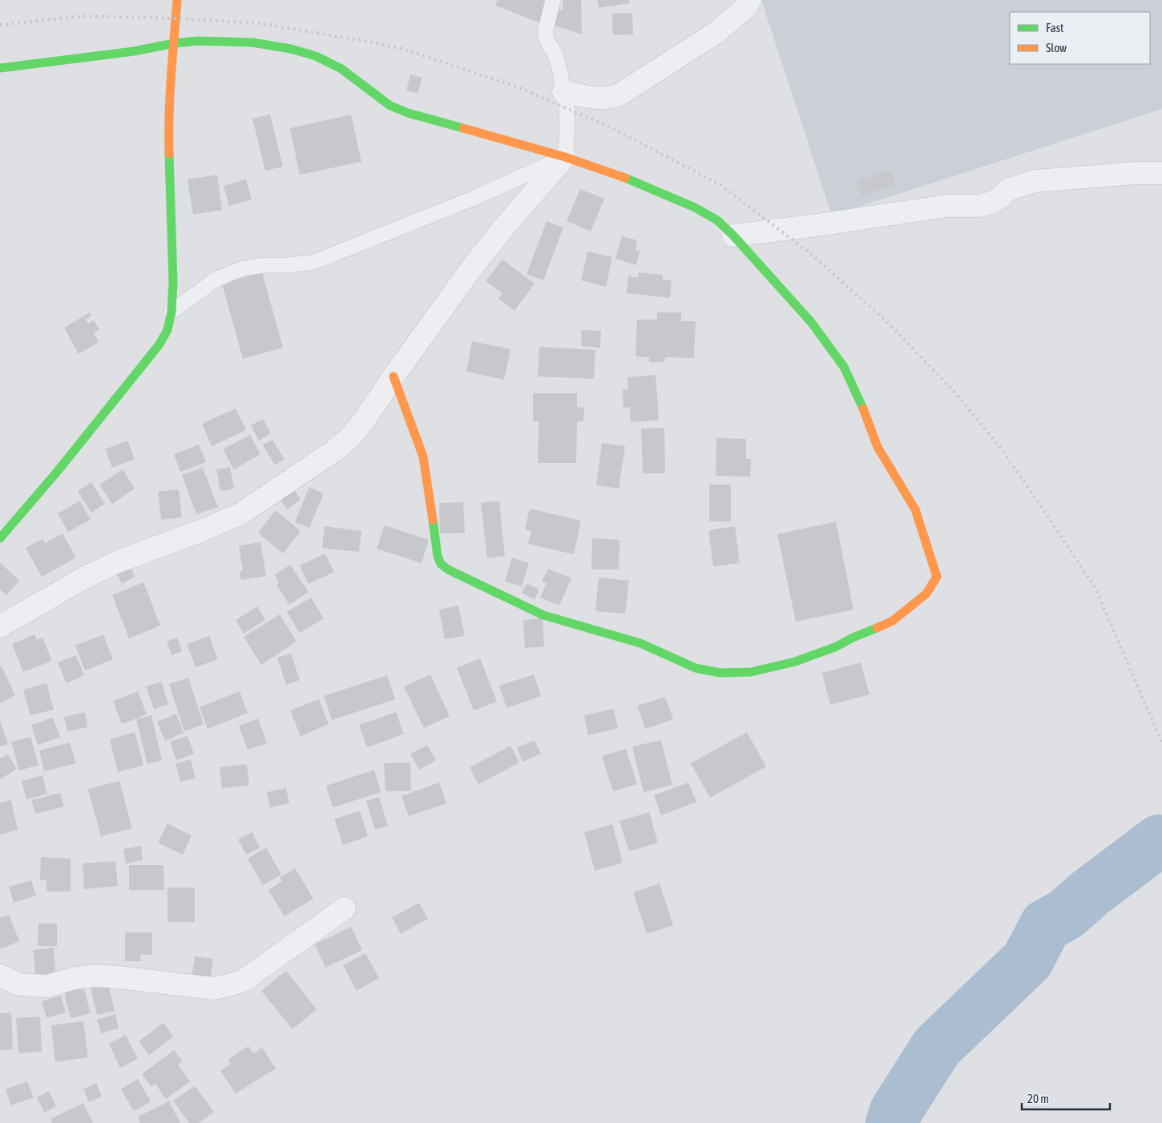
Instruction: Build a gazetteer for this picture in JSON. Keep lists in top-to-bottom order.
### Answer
{
  "legend": ["Fast", "Slow"],
  "scale_bar": "20 m"
}
